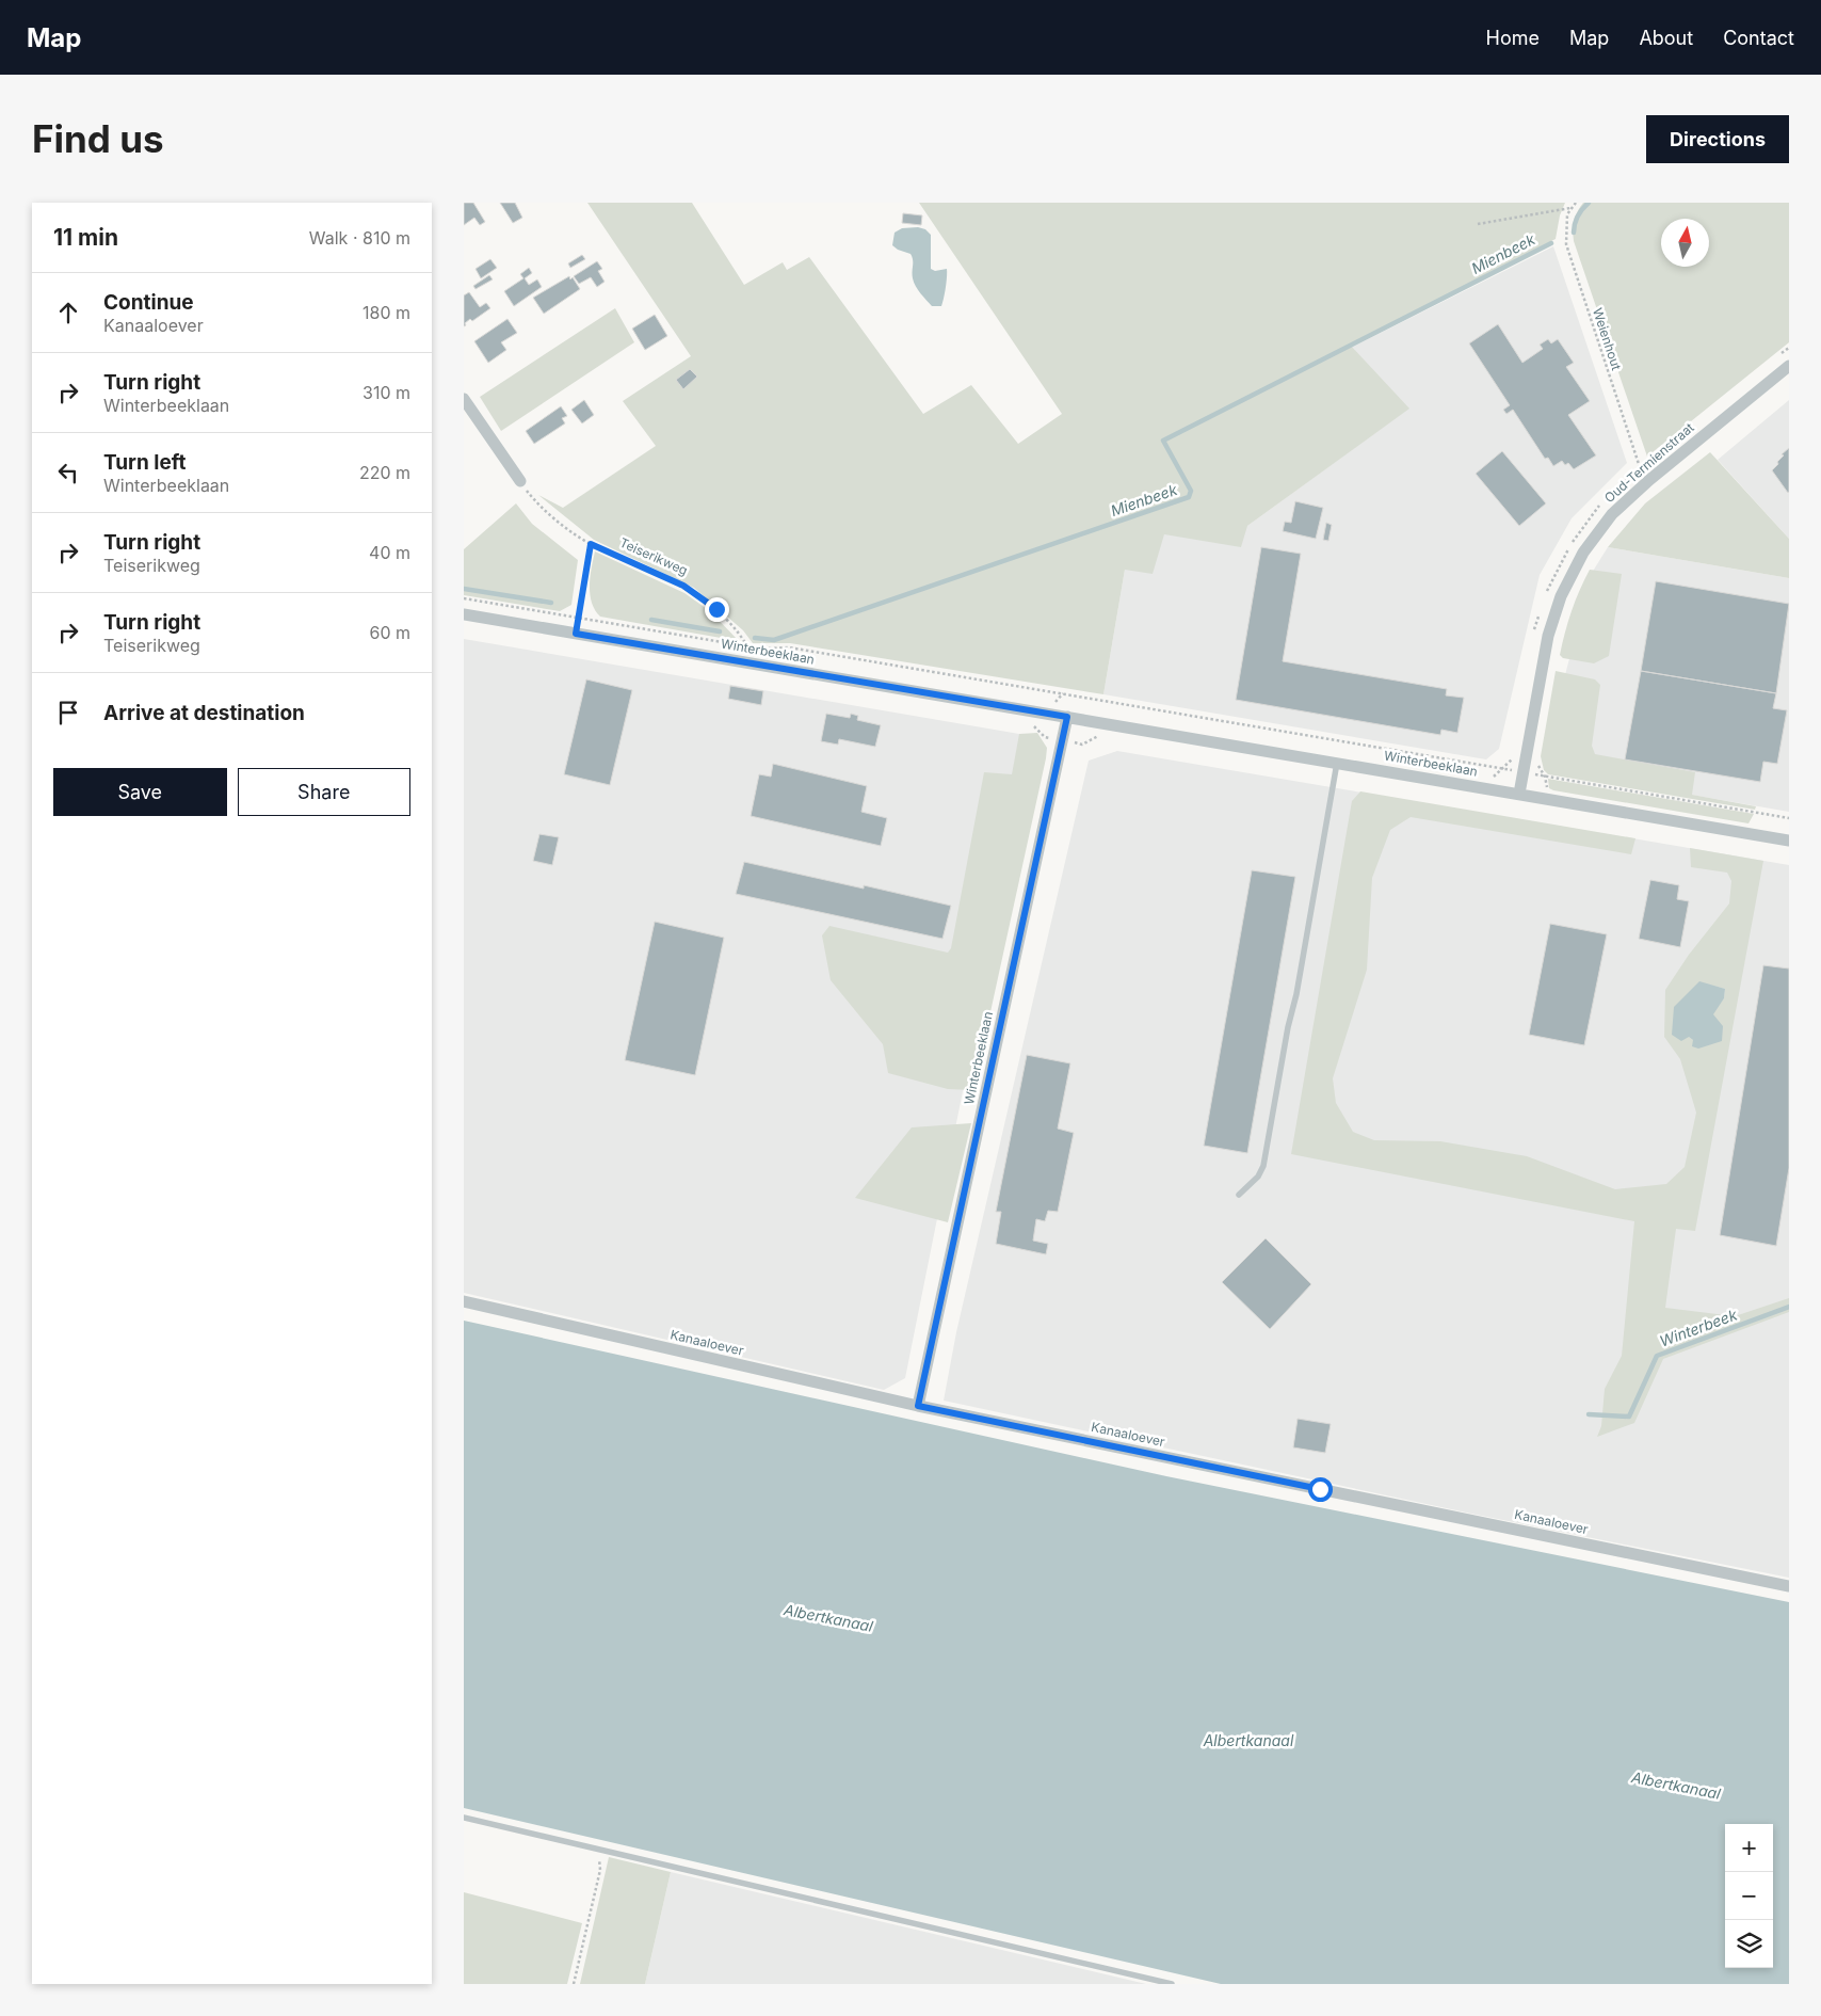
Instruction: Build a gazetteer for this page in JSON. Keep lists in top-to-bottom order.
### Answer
{
  "streets": {
    "street": ["Oud-Termienstraat", "Winterbeeklaan", "Kanaaloever"],
    "path": ["Weienhout", "Teiserikweg"]
  },
  "crossings": [
    ["Weienhout", "Oud-Termienstraat"],
    ["Oud-Termienstraat", "Winterbeeklaan"],
    ["Winterbeeklaan", "Kanaaloever"]
  ],
  "water": ["Mienbeek", "Winterbeek", "Albertkanaal"],
  "north": "top",
  "page": {
    "header": "Map",
    "nav": [
      "Home",
      "Map",
      "About",
      "Contact"
    ],
    "buttons": [
      "Directions",
      ["Save", "Share"]
    ],
    "title": "Find us",
    "heading": ["11 min", "Walk · 810 m"],
    "list": [
      ["Continue", "Kanaaloever", "180 m"],
      ["Turn right", "Winterbeeklaan", "310 m"],
      ["Turn left", "Winterbeeklaan", "220 m"],
      ["Turn right", "Teiserikweg", "40 m"],
      ["Turn right", "Teiserikweg", "60 m"],
      "Arrive at destination"
    ],
    "map_buttons": ["+", "−"]
  }
}
